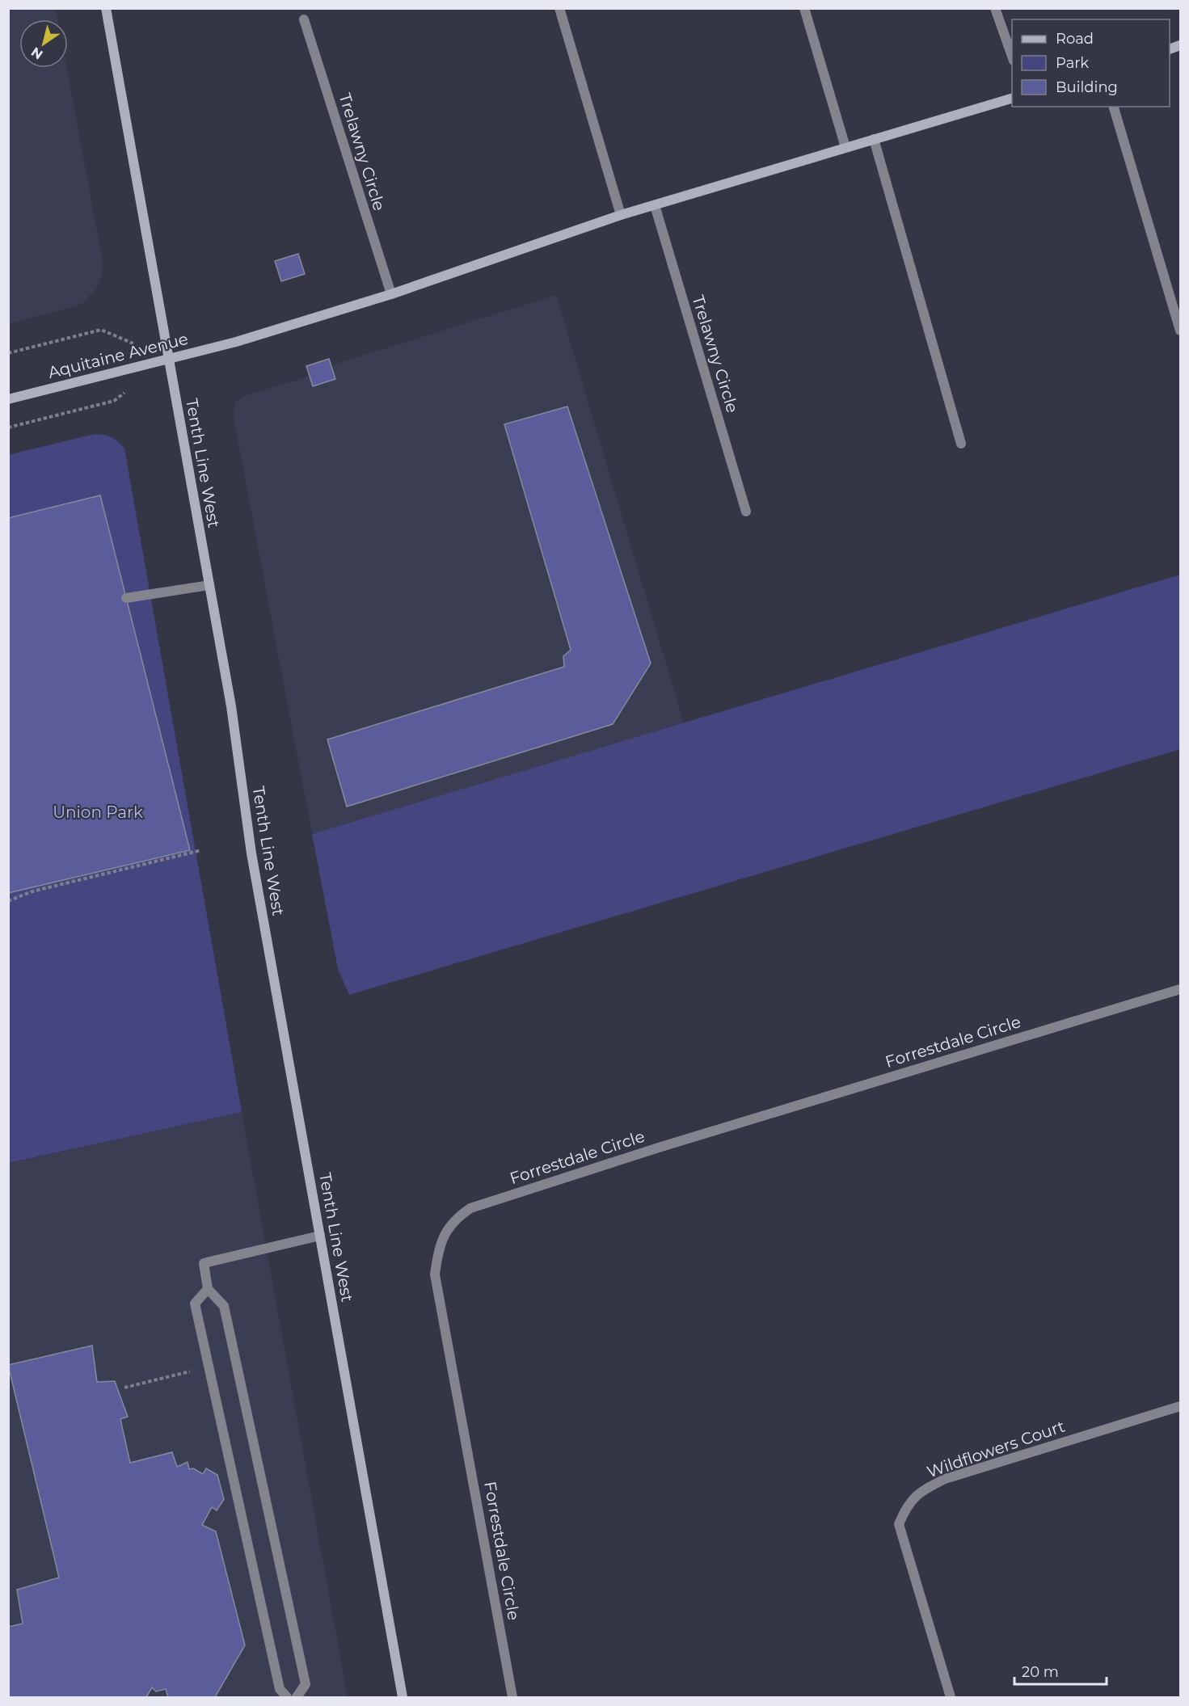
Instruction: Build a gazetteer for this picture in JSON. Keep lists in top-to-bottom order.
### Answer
{
  "streets": {
    "street": [
      "Trelawny Circle",
      "Aquitaine Avenue",
      "Tenth Line West",
      "Forrestdale Circle",
      "Wildflowers Court"
    ]
  },
  "crossings": [
    ["Trelawny Circle", "Aquitaine Avenue"],
    ["Aquitaine Avenue", "Tenth Line West"]
  ],
  "parks": ["Union Park"],
  "legend": ["Road", "Park", "Building"],
  "scale_bar": "20 m",
  "north": "bottom left"
}
